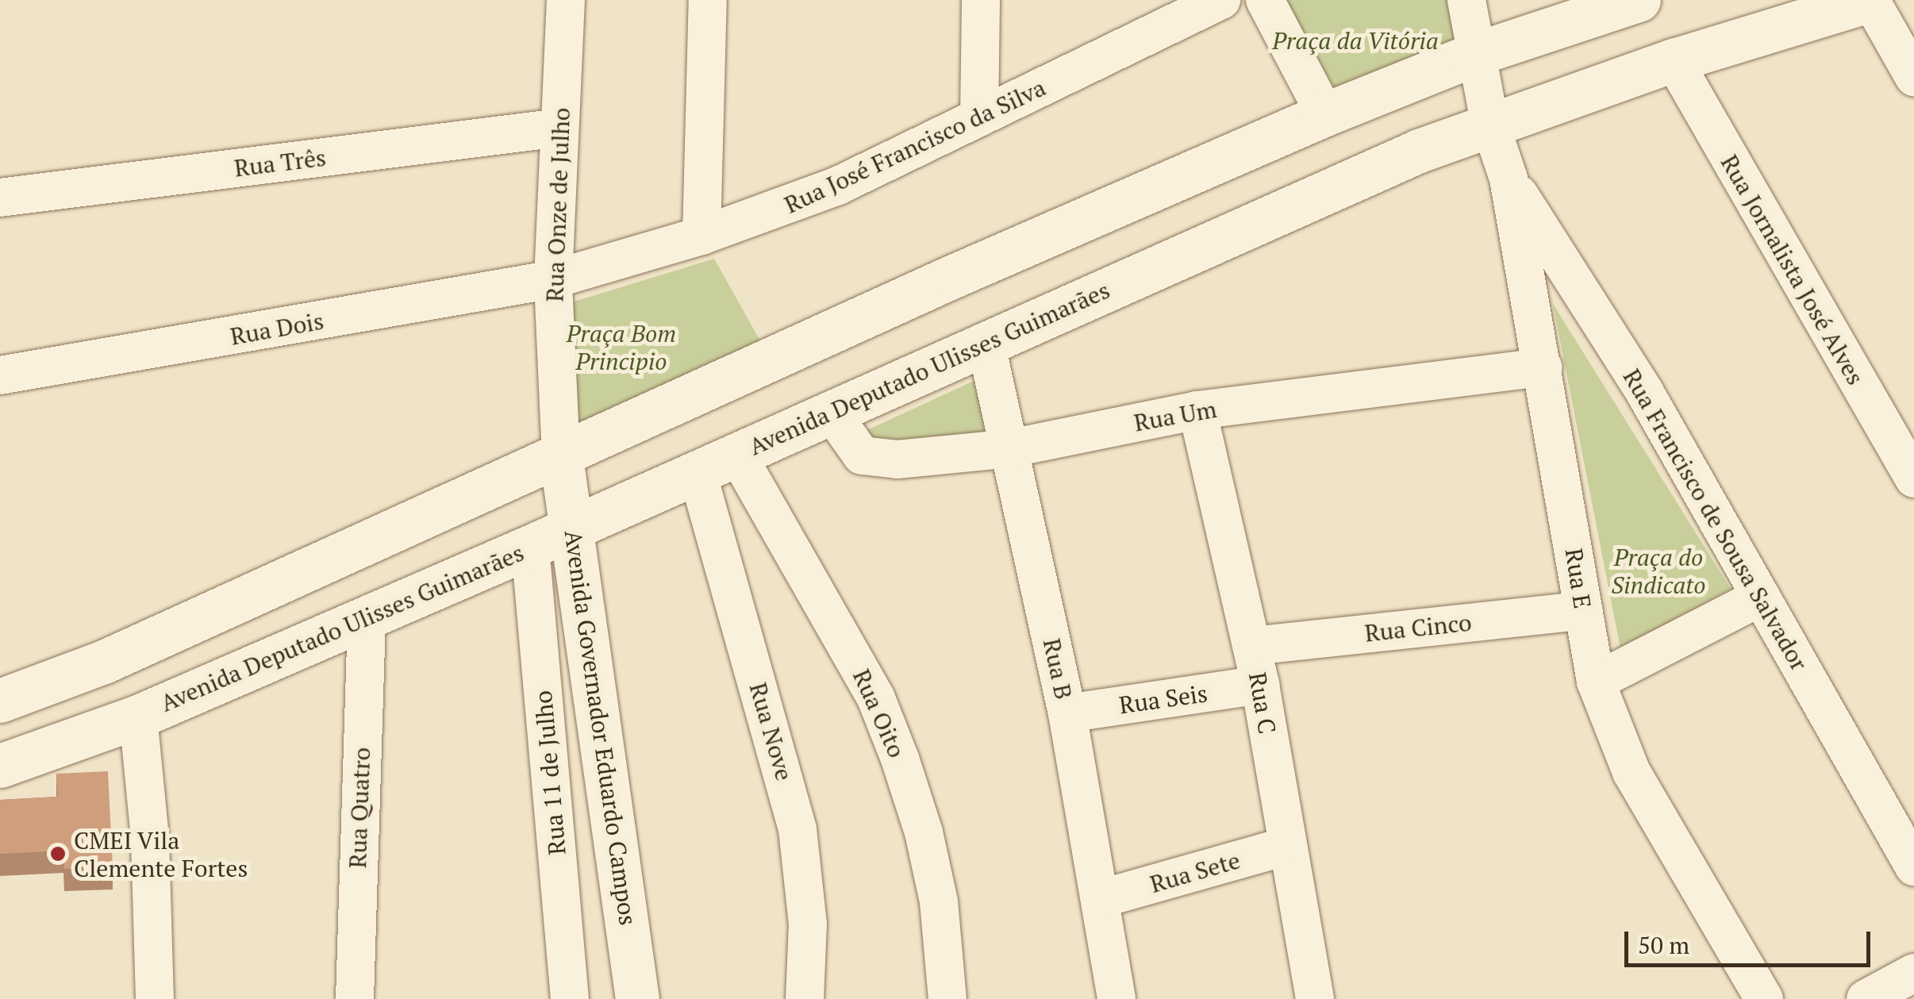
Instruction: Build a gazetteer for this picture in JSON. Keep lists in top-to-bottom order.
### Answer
{
  "streets": {
    "street": [
      "Rua José Francisco da Silva",
      "Rua Três",
      "Rua Onze de Julho",
      "Rua Jornalista José Alves",
      "Rua Dois",
      "Avenida Deputado Ulisses Guimarães",
      "Rua Um",
      "Rua Francisco de Sousa Salvador",
      "Rua E",
      "Rua Cinco",
      "Rua B",
      "Rua Seis",
      "Rua C",
      "Rua Oito",
      "Avenida Governador Eduardo Campos",
      "Rua Nove",
      "Rua 11 de Julho",
      "Rua Quatro",
      "Rua Sete"
    ]
  },
  "crossings": [
    ["Rua José Francisco da Silva", "Rua Onze de Julho"],
    ["Rua José Francisco da Silva", "Rua Dois"],
    ["Rua Três", "Rua Onze de Julho"],
    ["Rua Onze de Julho", "Rua Dois"],
    ["Rua Onze de Julho", "Avenida Governador Eduardo Campos"],
    ["Rua Jornalista José Alves", "Avenida Deputado Ulisses Guimarães"],
    ["Avenida Deputado Ulisses Guimarães", "Rua Um"],
    ["Avenida Deputado Ulisses Guimarães", "Rua E"],
    ["Avenida Deputado Ulisses Guimarães", "Rua B"],
    ["Avenida Deputado Ulisses Guimarães", "Rua Oito"],
    ["Avenida Deputado Ulisses Guimarães", "Avenida Governador Eduardo Campos"],
    ["Avenida Deputado Ulisses Guimarães", "Rua Nove"],
    ["Avenida Deputado Ulisses Guimarães", "Rua 11 de Julho"],
    ["Avenida Deputado Ulisses Guimarães", "Rua Quatro"],
    ["Rua Um", "Rua E"],
    ["Rua Um", "Rua B"],
    ["Rua Um", "Rua C"],
    ["Rua Francisco de Sousa Salvador", "Rua E"],
    ["Rua E", "Rua Cinco"],
    ["Rua Cinco", "Rua C"],
    ["Rua B", "Rua Seis"],
    ["Rua B", "Rua Sete"],
    ["Rua Seis", "Rua C"],
    ["Rua C", "Rua Sete"]
  ],
  "parks": ["Praça da Vitória", "Praça Bom Principio", "Praça do Sindicato"],
  "places": ["CMEI Vila Clemente Fortes"],
  "scale_bar": "50 m"
}
